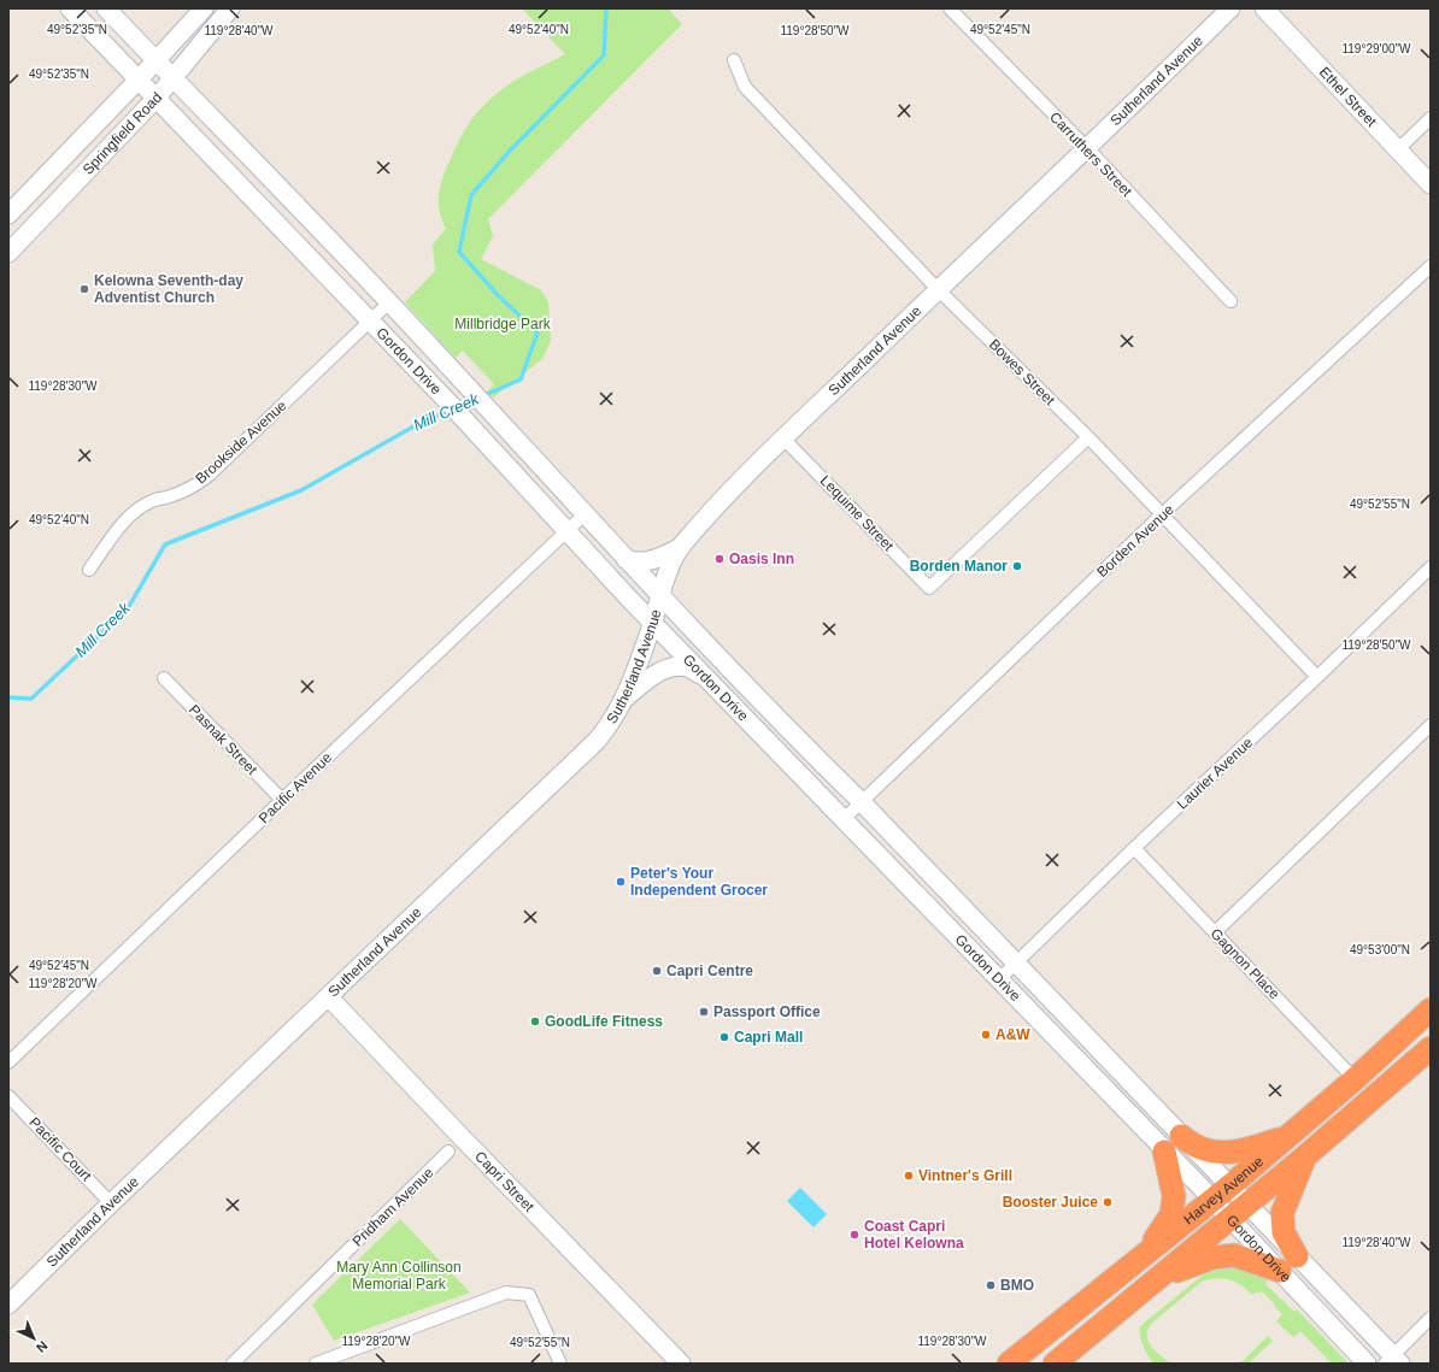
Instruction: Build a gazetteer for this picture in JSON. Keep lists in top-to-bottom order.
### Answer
{
  "streets": {
    "highway": ["Harvey Avenue"],
    "main road": [
      "Sutherland Avenue",
      "Ethel Street",
      "Springfield Road",
      "Gordon Drive",
      "Capri Street"
    ],
    "street": [
      "Carruthers Street",
      "Bowes Street",
      "Brookside Avenue",
      "Lequime Street",
      "Borden Avenue",
      "Pasnak Street",
      "Laurier Avenue",
      "Pacific Avenue",
      "Gagnon Place",
      "Pacific Court",
      "Pridham Avenue"
    ]
  },
  "crossings": [
    ["Sutherland Avenue", "Carruthers Street"],
    ["Sutherland Avenue", "Gordon Drive"],
    ["Sutherland Avenue", "Bowes Street"],
    ["Sutherland Avenue", "Lequime Street"],
    ["Sutherland Avenue", "Pacific Court"],
    ["Sutherland Avenue", "Capri Street"],
    ["Springfield Road", "Gordon Drive"],
    ["Gordon Drive", "Brookside Avenue"],
    ["Gordon Drive", "Borden Avenue"],
    ["Gordon Drive", "Laurier Avenue"],
    ["Gordon Drive", "Pacific Avenue"],
    ["Gordon Drive", "Harvey Avenue"],
    ["Bowes Street", "Lequime Street"],
    ["Bowes Street", "Borden Avenue"],
    ["Bowes Street", "Laurier Avenue"],
    ["Pasnak Street", "Pacific Avenue"],
    ["Laurier Avenue", "Gagnon Place"],
    ["Gagnon Place", "Harvey Avenue"]
  ],
  "water": ["Mill Creek"],
  "parks": ["Millbridge Park", "Mary Ann Collinson Memorial Park"],
  "places": [
    "Kelowna Seventh-day Adventist Church",
    "Oasis Inn",
    "Borden Manor",
    "Peter's Your Independent Grocer",
    "Capri Centre",
    "Passport Office",
    "GoodLife Fitness",
    "A&W",
    "Capri Mall",
    "Vintner's Grill",
    "Booster Juice",
    "Coast Capri Hotel Kelowna",
    "BMO"
  ],
  "north": "bottom right",
  "coordinates": [
    "49°52'35\"N",
    "49°52'40\"N",
    "49°52'45\"N",
    "119°28'40\"W",
    "119°28'50\"W",
    "119°29'00\"W",
    "119°28'30\"W",
    "49°52'55\"N",
    "49°53'00\"N",
    "119°28'20\"W"
  ]
}
